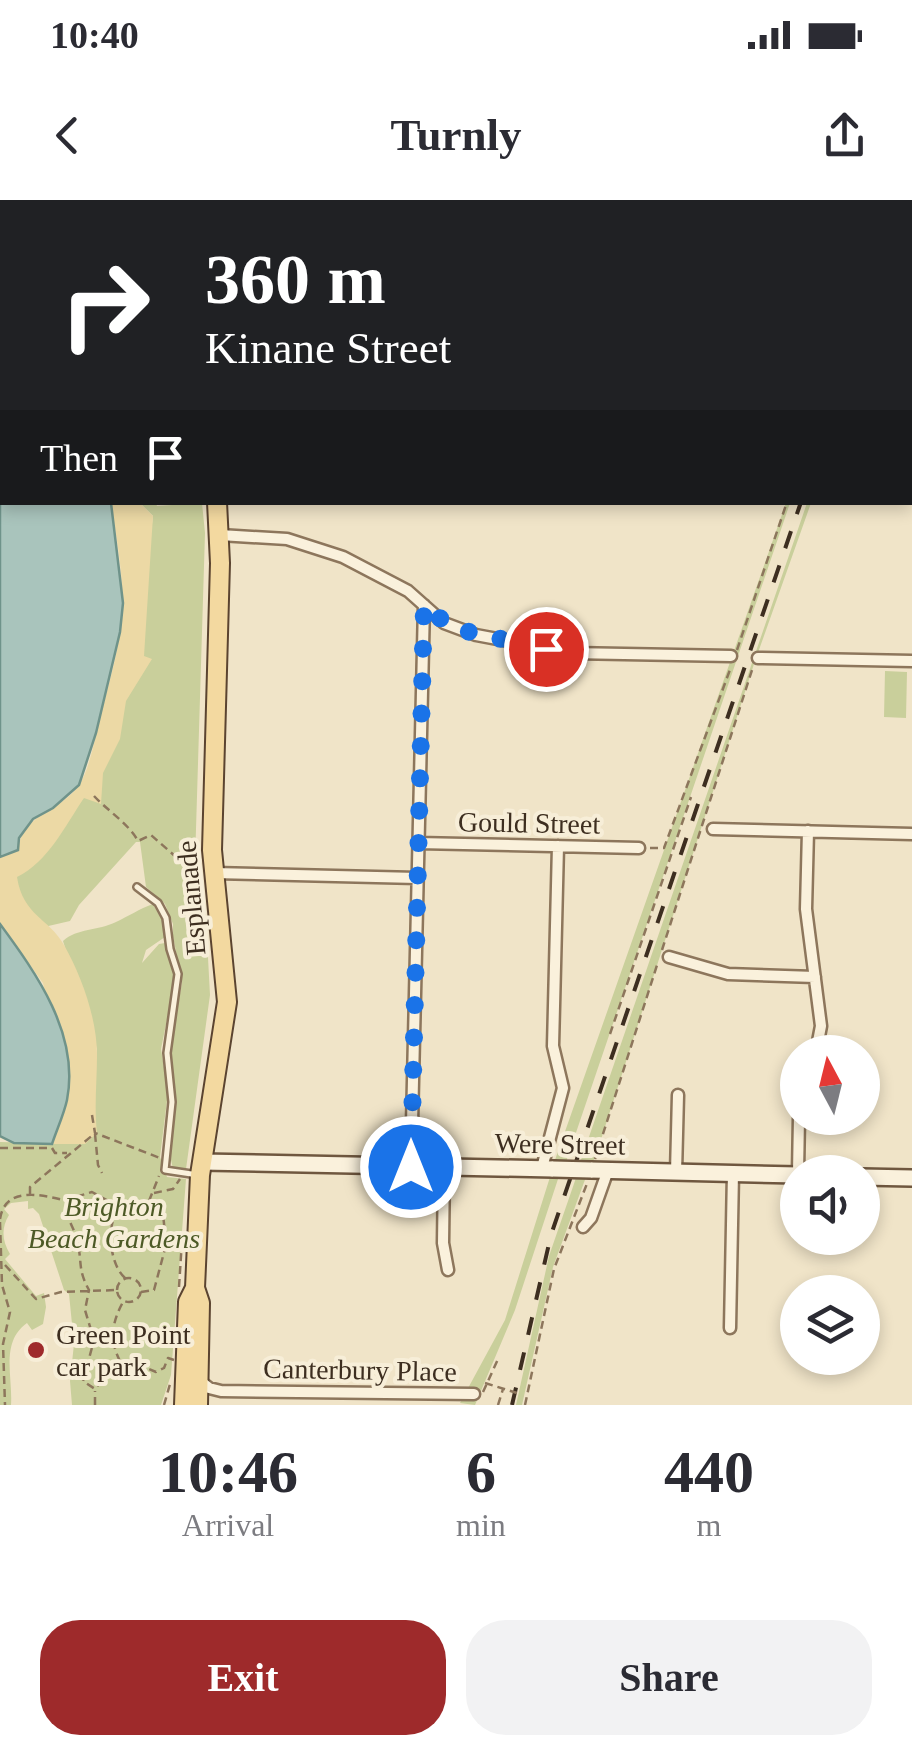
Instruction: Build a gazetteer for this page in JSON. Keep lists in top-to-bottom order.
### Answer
{
  "streets": {
    "main road": ["Esplanade"],
    "street": ["Gould Street", "Were Street", "Canterbury Place"]
  },
  "crossings": [
    ["Esplanade", "Were Street"],
    ["Esplanade", "Canterbury Place"]
  ],
  "parks": ["Brighton Beach Gardens"],
  "places": ["Green Point car park"],
  "north": "top",
  "page": {
    "status": "10:40",
    "header": "Turnly",
    "turn": ["360 m", "Kinane Street"],
    "then": "Then",
    "eta": [
      "10:46",
      "Arrival",
      "6",
      "min",
      "440",
      "m"
    ],
    "buttons": ["Exit", "Share"]
  }
}
